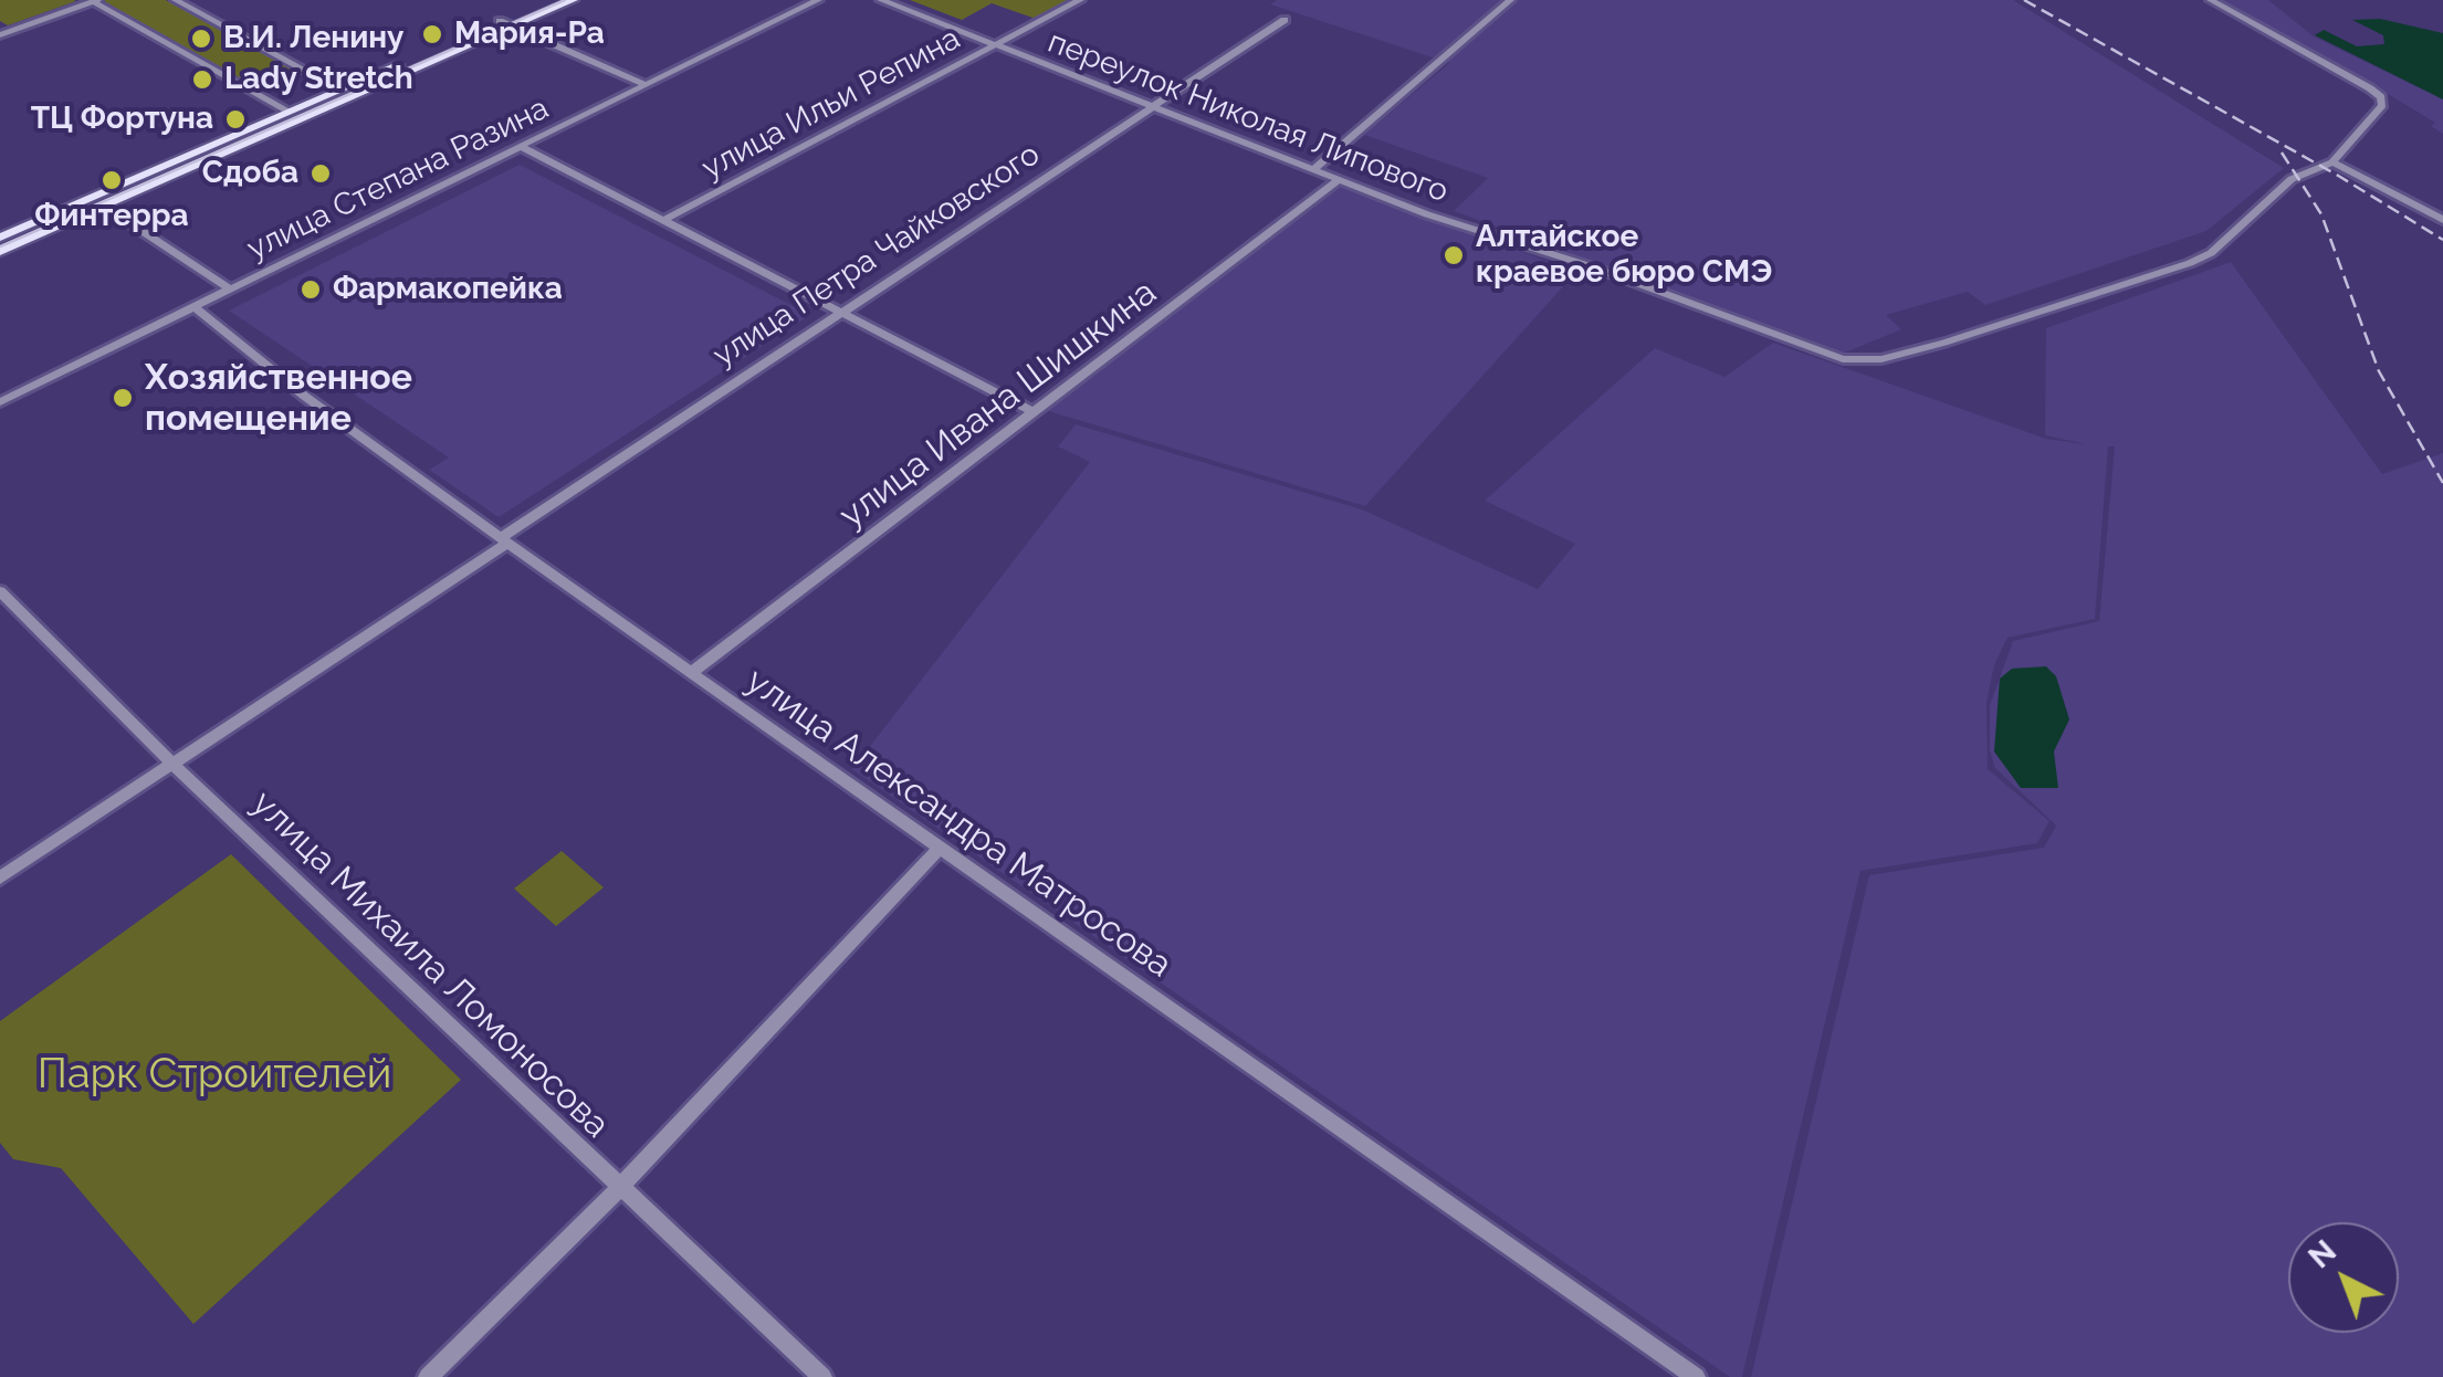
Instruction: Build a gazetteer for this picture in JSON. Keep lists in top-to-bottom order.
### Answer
{
  "streets": {
    "street": [
      "улица Ильи Репина",
      "переулок Николая Липового",
      "улица Степана Разина",
      "улица Петра Чайковского",
      "улица Ивана Шишкина",
      "улица Александра Матросова",
      "улица Михаила Ломоносова"
    ]
  },
  "crossings": [
    ["улица Ильи Репина", "переулок Николая Липового"],
    ["переулок Николая Липового", "улица Петра Чайковского"],
    ["переулок Николая Липового", "улица Ивана Шишкина"],
    ["улица Степана Разина", "улица Александра Матросова"],
    ["улица Петра Чайковского", "улица Александра Матросова"],
    ["улица Петра Чайковского", "улица Михаила Ломоносова"],
    ["улица Ивана Шишкина", "улица Александра Матросова"]
  ],
  "parks": ["Парк Строителей"],
  "places": [
    "Мария-Ра",
    "В.И. Ленину",
    "Lady Stretch",
    "ТЦ Фортуна",
    "Сдоба",
    "Финтерра",
    "Алтайское краевое бюро СМЭ",
    "Фармакопейка",
    "Хозяйственное помещение"
  ],
  "north": "top left"
}
